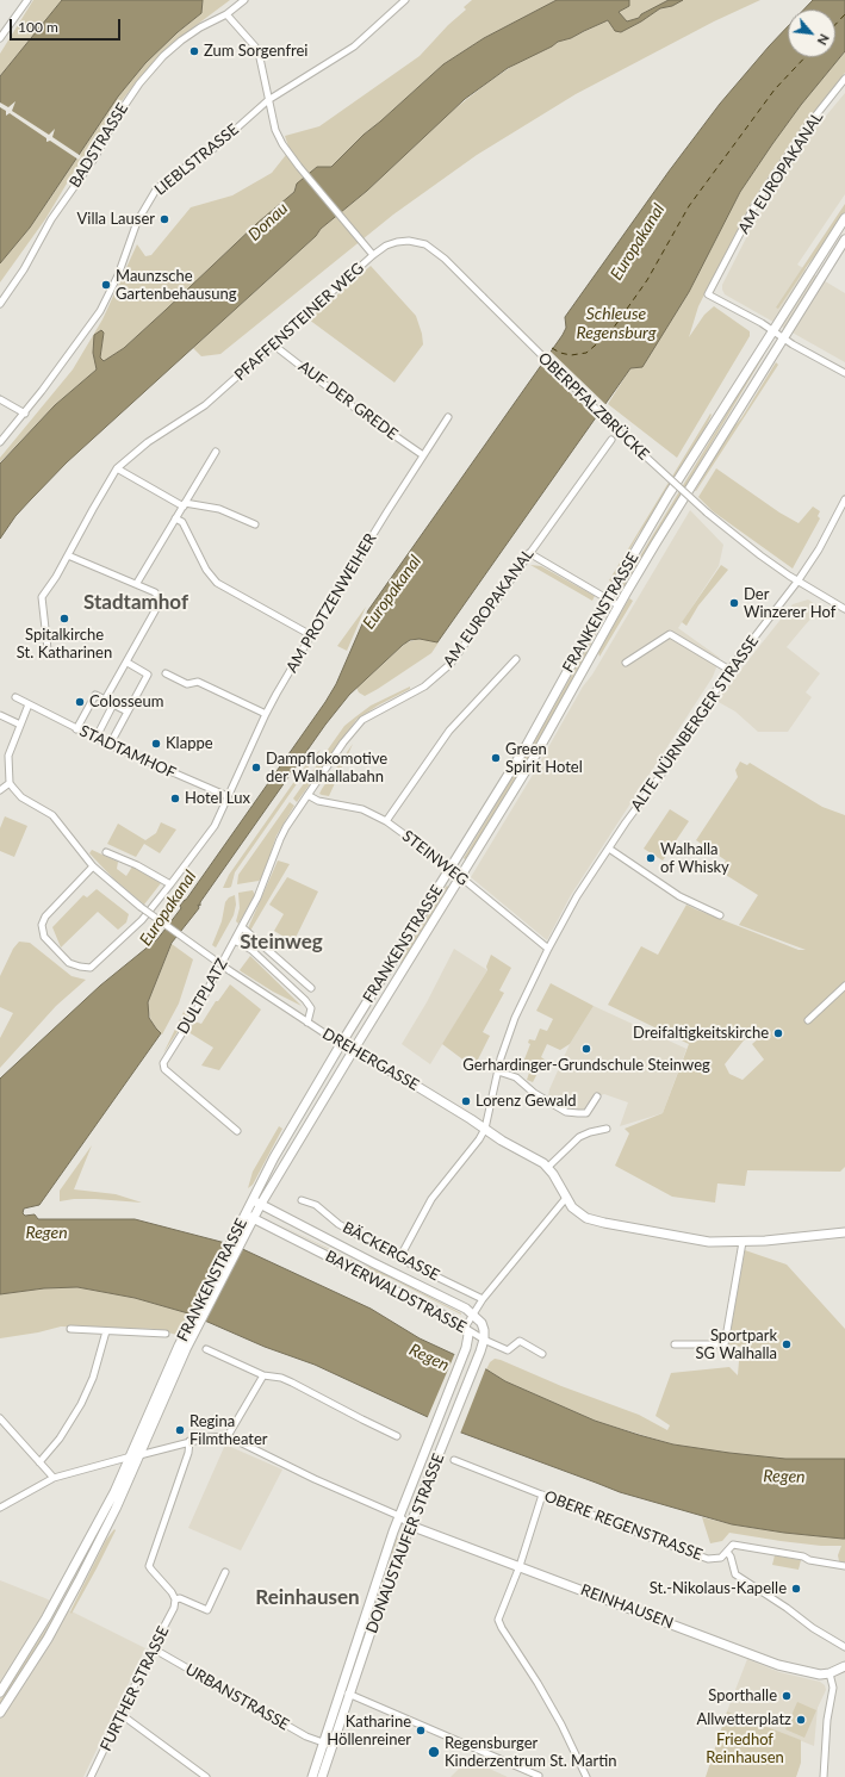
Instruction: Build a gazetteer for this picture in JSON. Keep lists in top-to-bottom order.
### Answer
{
  "streets": {
    "main road": [
      "FRANKENSTRASSE",
      "DREHERGASSE",
      "BAYERWALDSTRASSE",
      "DONAUSTAUFER STRASSE",
      "REINHAUSEN"
    ],
    "street": [
      "BADSTRASSE",
      "LIEBLSTRASSE",
      "AM EUROPAKANAL",
      "PFAFFENSTEINER WEG",
      "AUF DER GREDE",
      "OBERPFALZBRÜCKE",
      "AM PROTZENWEIHER",
      "ALTE NÜRNBERGER STRASSE",
      "STADTAMHOF",
      "STEINWEG",
      "DULTPLATZ",
      "BÄCKERGASSE",
      "OBERE REGENSTRASSE",
      "FURTHER STRASSE",
      "URBANSTRASSE"
    ]
  },
  "crossings": [
    ["AM EUROPAKANAL", "FRANKENSTRASSE"],
    ["AM EUROPAKANAL", "STEINWEG"],
    ["AM EUROPAKANAL", "DULTPLATZ"],
    ["PFAFFENSTEINER WEG", "AUF DER GREDE"],
    ["PFAFFENSTEINER WEG", "OBERPFALZBRÜCKE"],
    ["AUF DER GREDE", "AM PROTZENWEIHER"],
    ["OBERPFALZBRÜCKE", "ALTE NÜRNBERGER STRASSE"],
    ["AM PROTZENWEIHER", "STADTAMHOF"],
    ["FRANKENSTRASSE", "STEINWEG"],
    ["FRANKENSTRASSE", "DREHERGASSE"],
    ["FRANKENSTRASSE", "BAYERWALDSTRASSE"],
    ["ALTE NÜRNBERGER STRASSE", "STEINWEG"],
    ["ALTE NÜRNBERGER STRASSE", "DREHERGASSE"],
    ["STEINWEG", "DULTPLATZ"],
    ["DULTPLATZ", "DREHERGASSE"],
    ["BAYERWALDSTRASSE", "DONAUSTAUFER STRASSE"],
    ["DONAUSTAUFER STRASSE", "REINHAUSEN"],
    ["DONAUSTAUFER STRASSE", "URBANSTRASSE"],
    ["FURTHER STRASSE", "URBANSTRASSE"]
  ],
  "districts": ["Stadtamhof", "Steinweg", "Reinhausen"],
  "water": [
    "Donau",
    "Europakanal",
    "Schleuse Regensburg",
    "Regen"
  ],
  "parks": ["Friedhof Reinhausen"],
  "places": [
    "Zum Sorgenfrei",
    "Villa Lauser",
    "Maunzsche Gartenbehausung",
    "Der Winzerer Hof",
    "Spitalkirche St. Katharinen",
    "Colosseum",
    "Klappe",
    "Green Spirit Hotel",
    "Dampflokomotive der Walhallabahn",
    "Hotel Lux",
    "Walhalla of Whisky",
    "Dreifaltigkeitskirche",
    "Gerhardinger-Grundschule Steinweg",
    "Lorenz Gewald",
    "Sportpark SG Walhalla",
    "Regina Filmtheater",
    "St.-Nikolaus-Kapelle",
    "Sporthalle",
    "Allwetterplatz",
    "Katharine Höllenreiner",
    "Regensburger Kinderzentrum St. Martin"
  ],
  "scale_bar": "100 m",
  "north": "bottom right"
}
